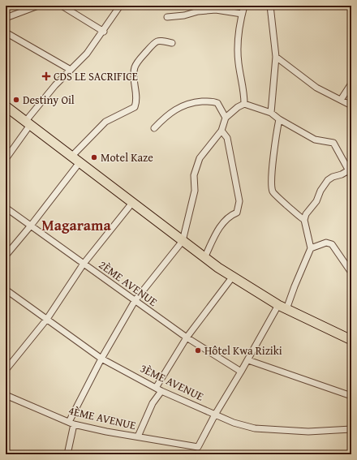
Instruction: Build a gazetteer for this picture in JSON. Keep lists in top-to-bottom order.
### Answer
{
  "streets": {
    "street": ["2ÈME AVENUE", "3ÈME AVENUE", "4ÈME AVENUE"]
  },
  "crossings": [
    ["3ÈME AVENUE", "4ÈME AVENUE"]
  ],
  "districts": ["Magarama"],
  "places": {
    "health": ["CDS LE SACRIFICE"],
    "other": ["Destiny Oil", "Motel Kaze", "Hôtel Kwa Riziki"]
  }
}
